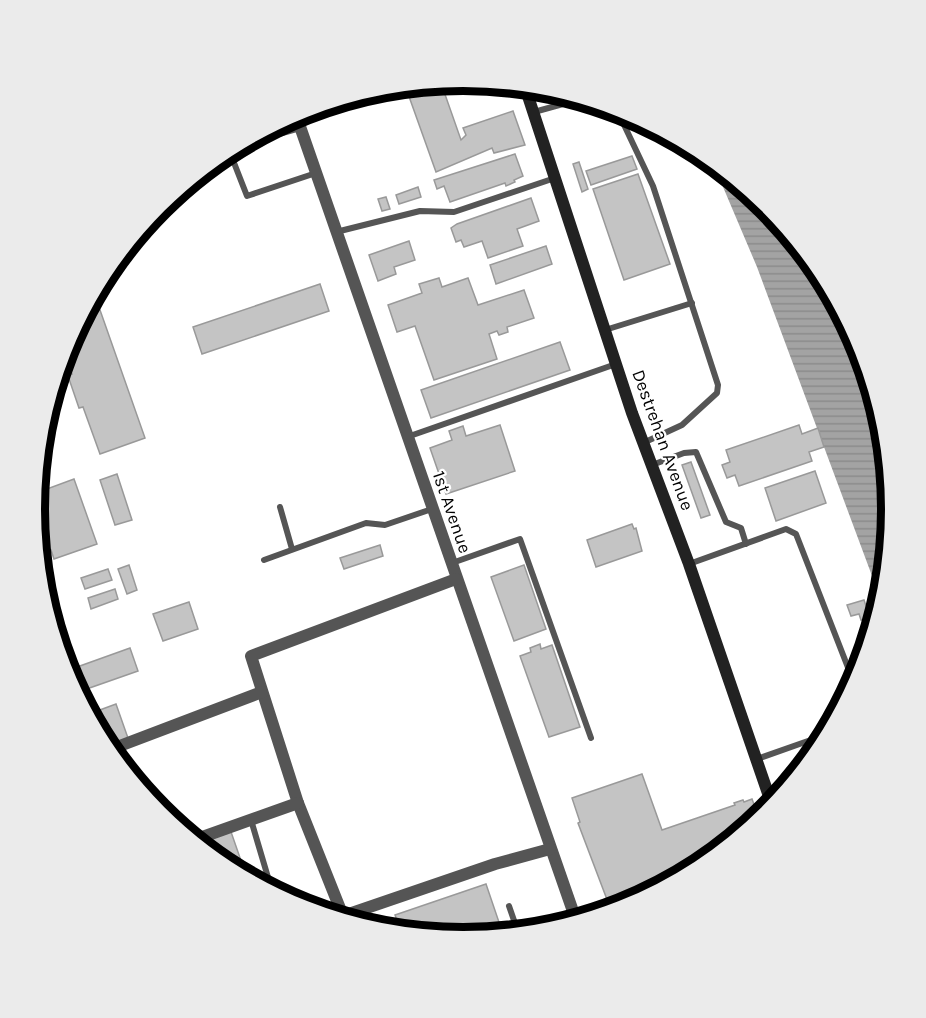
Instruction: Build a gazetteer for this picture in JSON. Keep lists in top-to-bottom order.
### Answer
{
  "streets": {
    "main road": ["Destrehan Avenue"],
    "street": ["1st Avenue"]
  }
}
